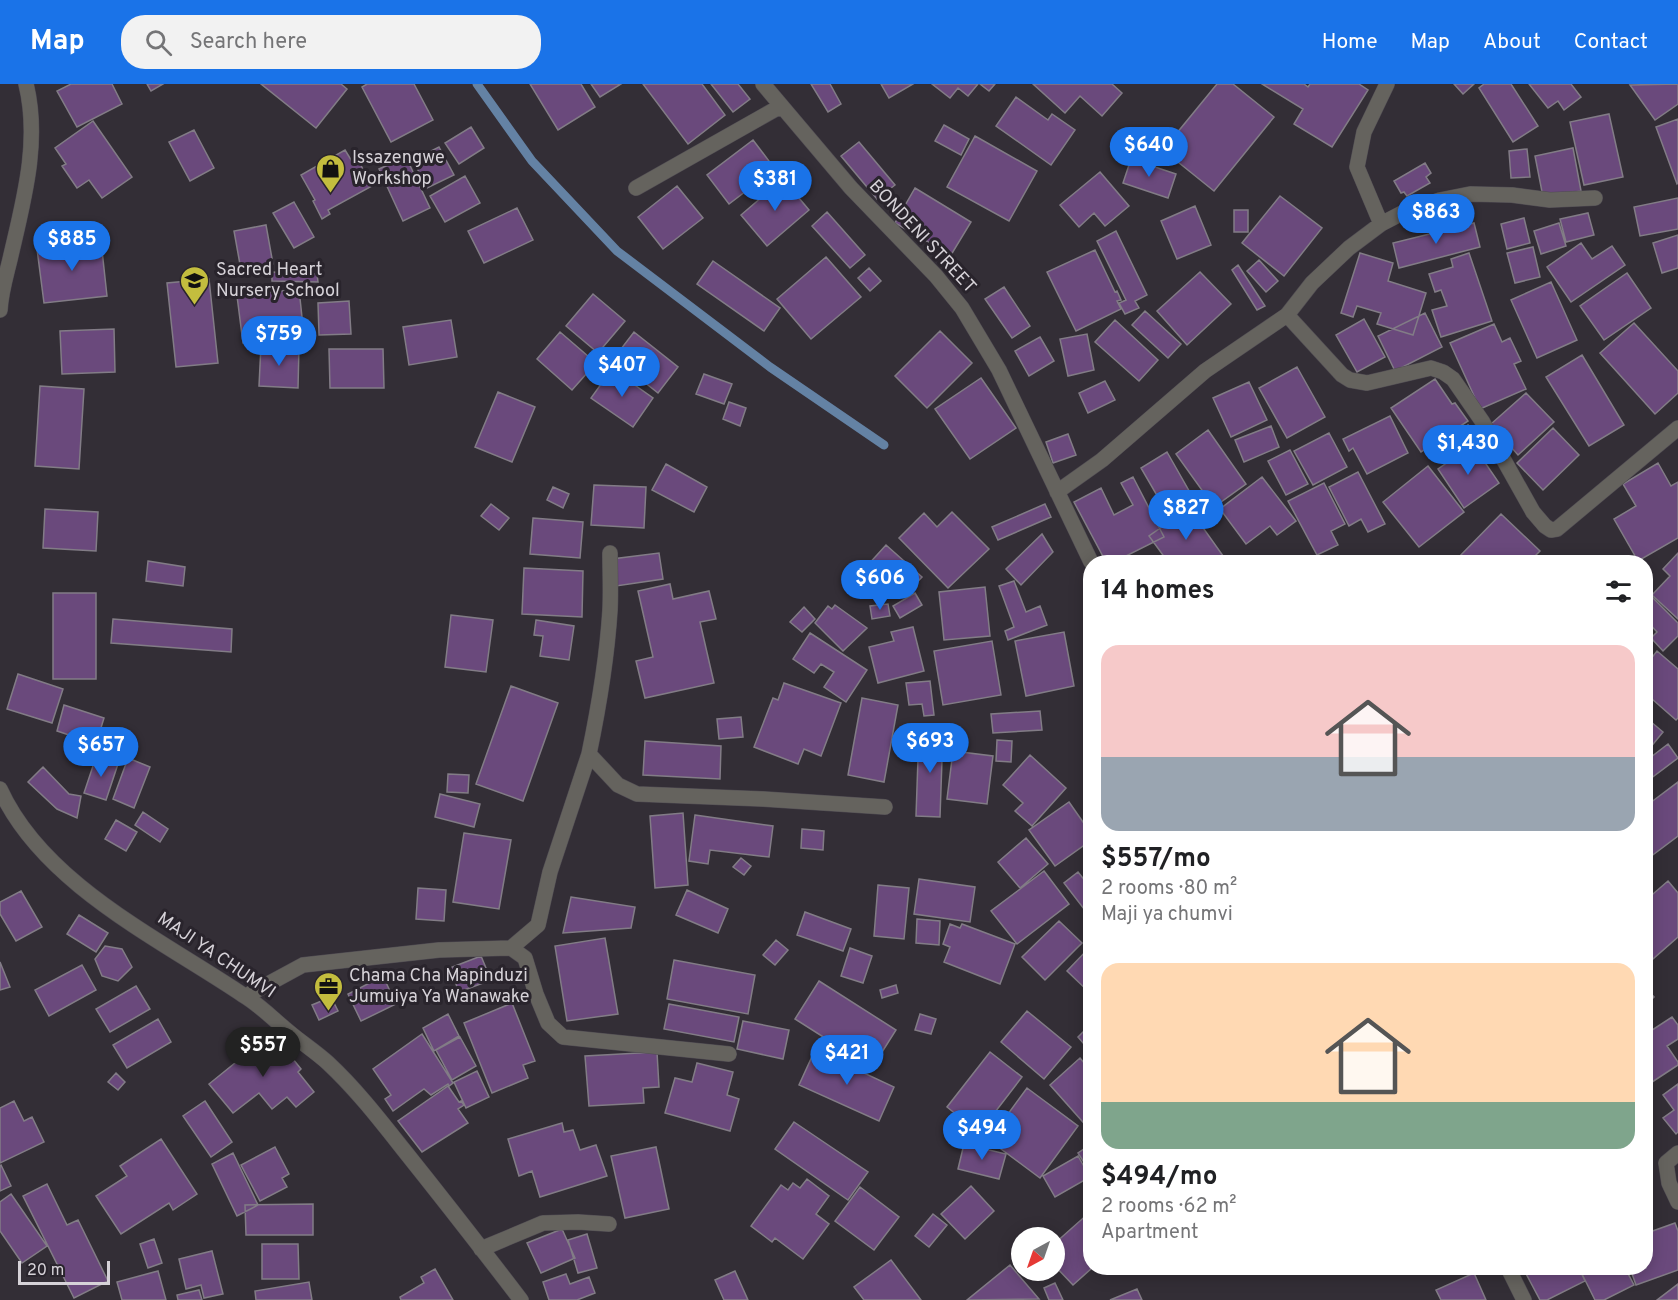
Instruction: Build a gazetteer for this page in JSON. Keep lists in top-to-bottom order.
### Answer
{
  "streets": {
    "street": ["BONDENI STREET", "MAJI YA CHUMVI"]
  },
  "places": {
    "shop": ["Issazengwe Workshop"],
    "school or university": ["Sacred Heart Nursery School"],
    "office": ["Chama Cha Mapinduzi Jumuiya Ya Wanawake"]
  },
  "scale_bar": "20 m",
  "north": "bottom left",
  "page": {
    "header": "Map",
    "search": "Search here",
    "nav": [
      "Home",
      "Map",
      "About",
      "Contact"
    ],
    "price": [
      "$640",
      "$381",
      "$863",
      "$885",
      "$759",
      "$407",
      "$1,430",
      "$827",
      "$606",
      "$693",
      "$657",
      "$557",
      "$421",
      "$494"
    ],
    "heading": "14 homes",
    "list": [
      {
        "name": "$557/mo",
        "note": "2 rooms · 80 m² · Maji ya chumvi"
      },
      {
        "name": "$494/mo",
        "note": "2 rooms · 62 m² · Apartment"
      }
    ],
    "scale": "20 m"
  }
}
